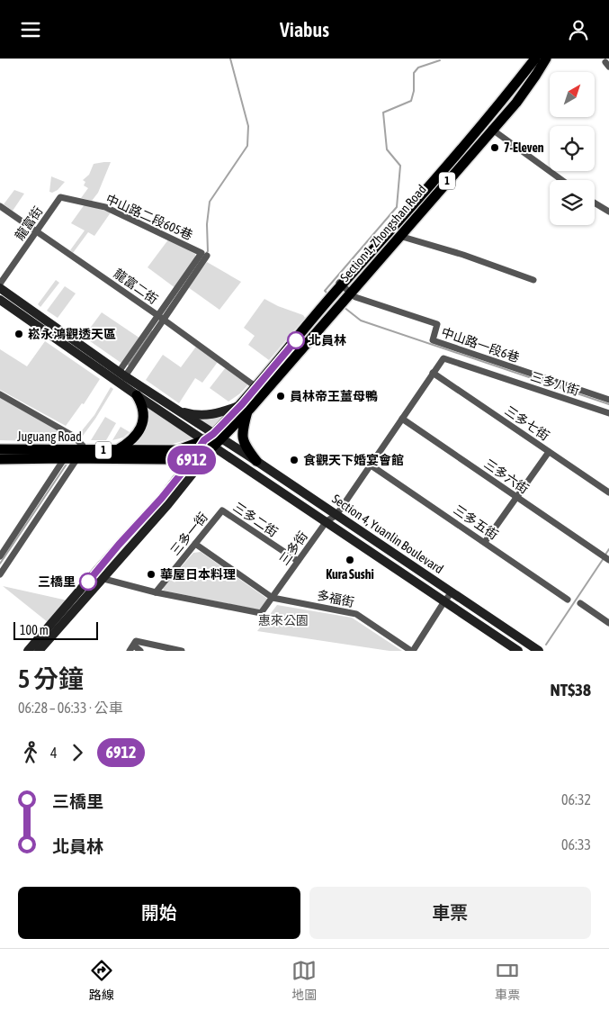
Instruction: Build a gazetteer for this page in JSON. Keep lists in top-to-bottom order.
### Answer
{
  "streets": {
    "main road": [
      "1",
      "Section 1, Zhongshan Road",
      "Juguang Road",
      "Section 4, Yuanlin Boulevard"
    ],
    "street": [
      "中山路二段605巷",
      "龍富街",
      "龍富二街",
      "中山路一段6巷",
      "三多八街",
      "三多七街",
      "三多六街",
      "三多二街",
      "三多五街",
      "三多一街",
      "三多街",
      "多福街"
    ]
  },
  "crossings": [
    ["1", "Section 1, Zhongshan Road"],
    ["1", "龍富二街"],
    ["1", "中山路一段6巷"],
    ["1", "Juguang Road"],
    ["1", "Section 4, Yuanlin Boulevard"],
    ["中山路二段605巷", "龍富街"],
    ["中山路二段605巷", "龍富二街"],
    ["龍富街", "龍富二街"],
    ["Section 1, Zhongshan Road", "中山路一段6巷"],
    ["三多八街", "三多街"],
    ["三多七街", "三多街"],
    ["Juguang Road", "Section 4, Yuanlin Boulevard"],
    ["三多六街", "三多街"],
    ["三多二街", "三多一街"],
    ["三多二街", "三多街"],
    ["三多五街", "三多街"],
    ["三多一街", "三多街"],
    ["Section 4, Yuanlin Boulevard", "三多街"],
    ["Section 4, Yuanlin Boulevard", "多福街"],
    ["三多街", "多福街"]
  ],
  "parks": ["惠來公園"],
  "places": [
    "7-Eleven",
    "崧永鴻觀透天區",
    "北員林",
    "員林帝王薑母鴨",
    "食觀天下婚宴會館",
    "Kura Sushi",
    "華屋日本料理",
    "三橋里"
  ],
  "lines": ["bus line 6912"],
  "scale_bar": "100 m",
  "north": "top right",
  "page": {
    "header": "Viabus",
    "on_map": "6912",
    "scale": "100 m",
    "heading": ["5 分鐘", "06:28 – 06:33 · 公車", "NT$38"],
    "legs": ["4", "6912"],
    "list": [
      {
        "name": "三橋里",
        "value": "06:32"
      },
      {
        "name": "北員林",
        "value": "06:33"
      }
    ],
    "buttons": ["開始", "車票"],
    "tabs": ["路線", "地圖", "車票"]
  }
}
